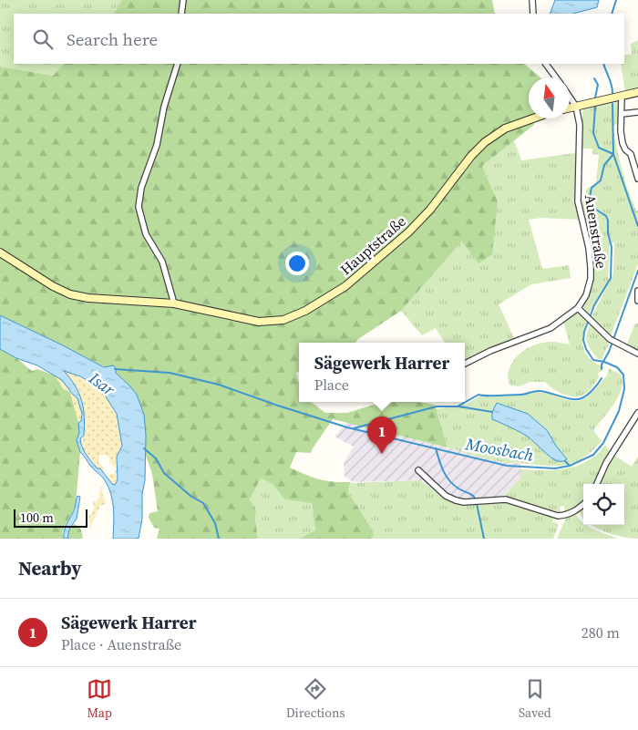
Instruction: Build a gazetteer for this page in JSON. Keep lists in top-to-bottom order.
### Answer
{
  "streets": {
    "main road": ["Hauptstraße"],
    "street": ["Auenstraße"]
  },
  "water": ["Isar", "Moosbach"],
  "scale_bar": "100 m",
  "north": "top",
  "page": {
    "search": "Search here",
    "popup": ["Sägewerk Harrer", "Place"],
    "pins": "1",
    "scale": "100 m",
    "heading": "Nearby",
    "list": [
      {
        "mark": "1",
        "name": "Sägewerk Harrer",
        "note": "Place · Auenstraße",
        "value": "280 m"
      }
    ],
    "nav": ["Map", "Directions", "Saved"]
  }
}
